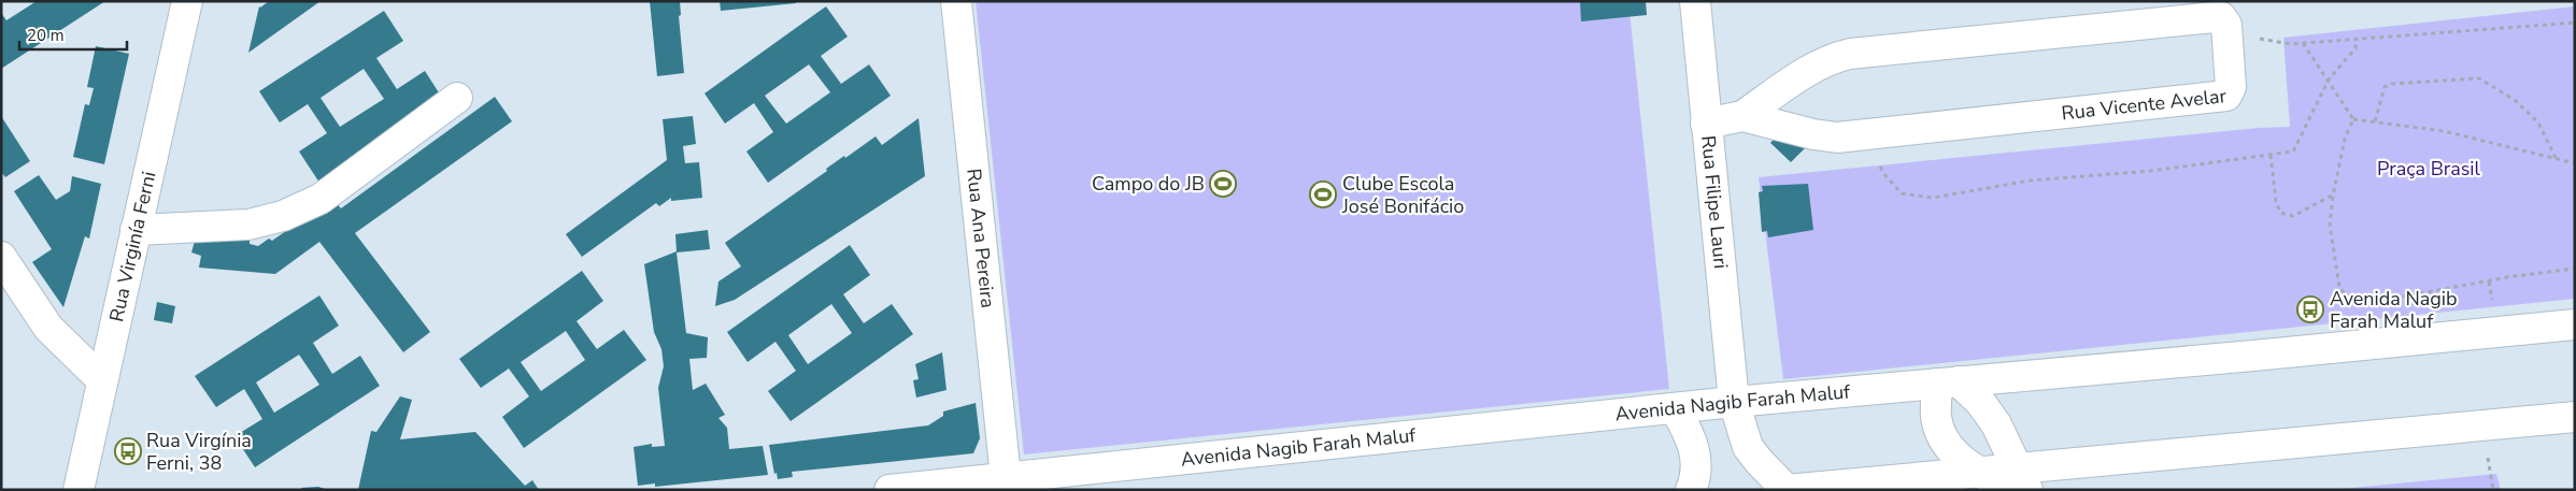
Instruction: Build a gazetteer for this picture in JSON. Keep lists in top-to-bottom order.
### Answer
{
  "streets": {
    "street": [
      "Rua Vicente Avelar",
      "Rua Filipe Lauri",
      "Rua Ana Pereira",
      "Rua Virginía Ferni",
      "Avenida Nagib Farah Maluf"
    ]
  },
  "crossings": [
    ["Rua Vicente Avelar", "Rua Filipe Lauri"],
    ["Rua Filipe Lauri", "Avenida Nagib Farah Maluf"],
    ["Rua Ana Pereira", "Avenida Nagib Farah Maluf"]
  ],
  "parks": ["Praça Brasil"],
  "places": {
    "sports": ["Campo do JB", "Clube Escola José Bonifácio"],
    "bus stop": ["Avenida Nagib Farah Maluf", "Rua Virgínia Ferni, 38"]
  },
  "scale_bar": "20 m"
}
